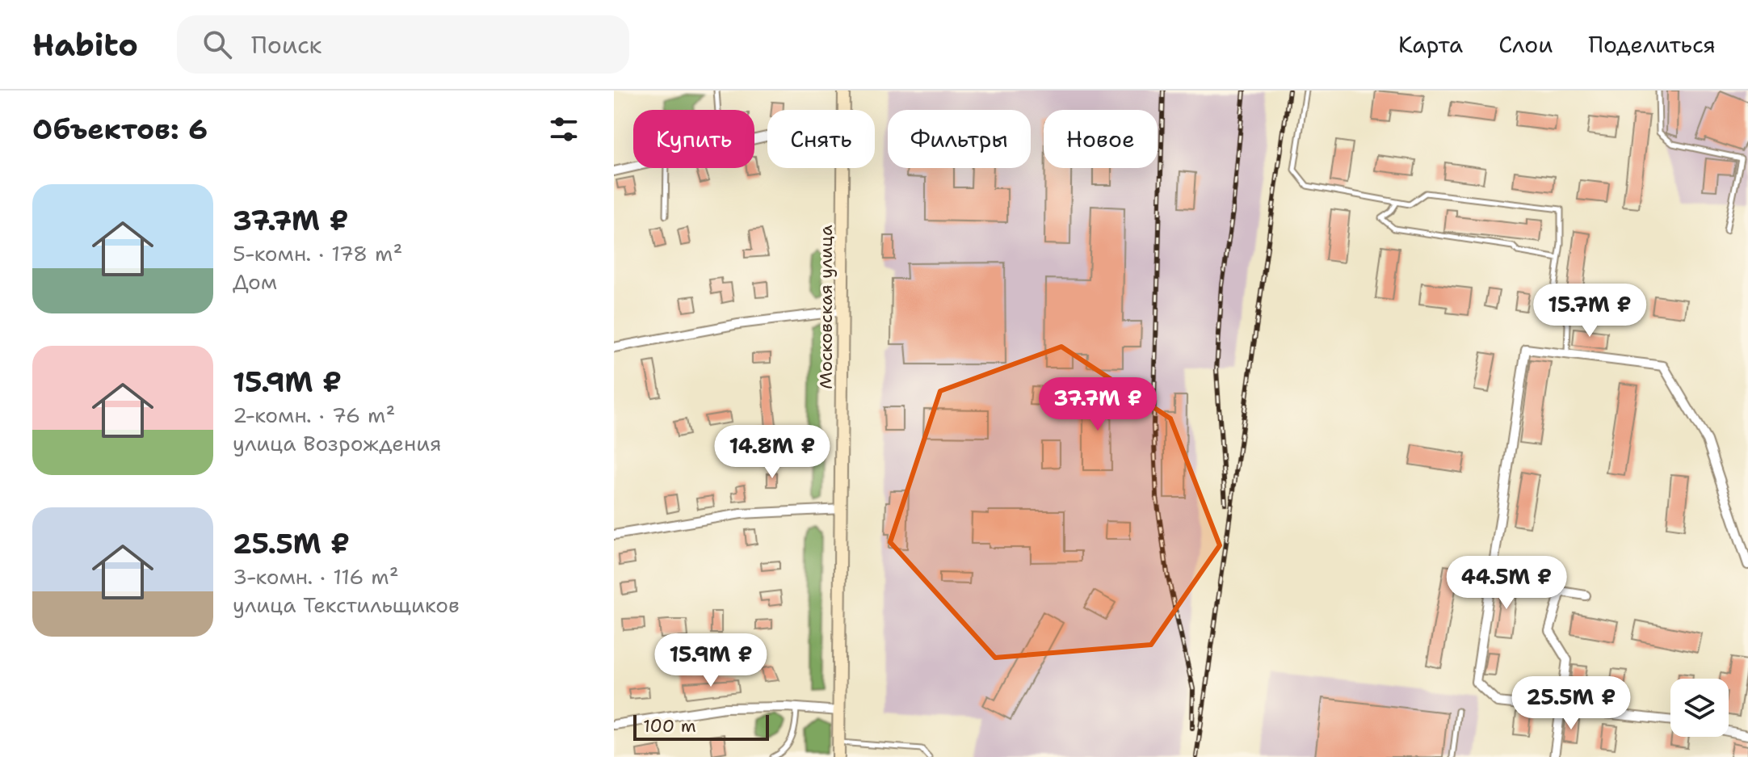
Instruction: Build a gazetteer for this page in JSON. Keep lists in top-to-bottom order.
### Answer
{
  "streets": {
    "main road": ["Московская улица"]
  },
  "scale_bar": "100 m",
  "page": {
    "header": "Habito",
    "search": "Поиск",
    "nav": ["Карта", "Слои", "Поделиться"],
    "heading": "Объектов: 6",
    "chip": [
      "Купить",
      "Снять",
      "Фильтры",
      "Новое"
    ],
    "list": [
      {
        "name": "37.7M ₽",
        "note": "5-комн. · 178 m² · Дом"
      },
      {
        "name": "15.9M ₽",
        "note": "2-комн. · 76 m² · улица Возрождения"
      },
      {
        "name": "25.5M ₽",
        "note": "3-комн. · 116 m² · улица Текстильщиков"
      }
    ],
    "price": [
      "15.7M ₽",
      "37.7M ₽",
      "14.8M ₽",
      "44.5M ₽",
      "15.9M ₽",
      "25.5M ₽"
    ],
    "scale": "100 m"
  }
}
